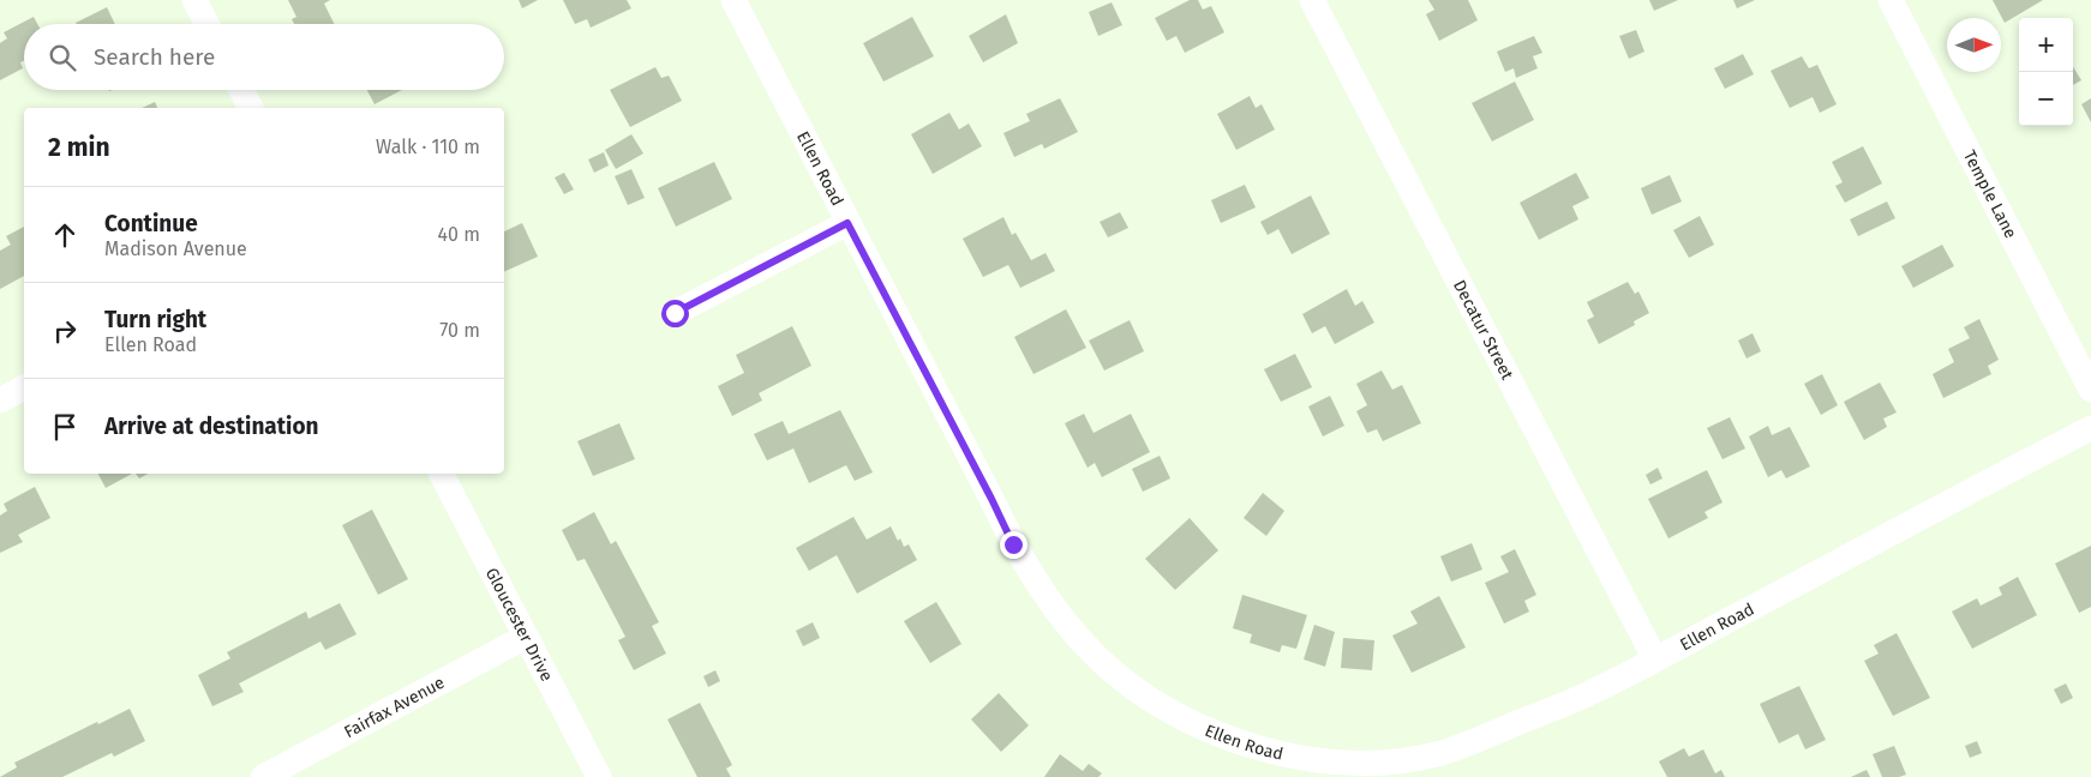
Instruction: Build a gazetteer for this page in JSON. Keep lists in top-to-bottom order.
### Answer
{
  "streets": {
    "street": [
      "Ellen Road",
      "Temple Lane",
      "Decatur Street",
      "Gloucester Drive",
      "Fairfax Avenue"
    ]
  },
  "crossings": [
    ["Ellen Road", "Decatur Street"],
    ["Gloucester Drive", "Fairfax Avenue"]
  ],
  "north": "right",
  "page": {
    "map_buttons": ["+", "−"],
    "search": "Search here",
    "heading": ["2 min", "Walk · 110 m"],
    "list": [
      ["Continue", "Madison Avenue", "40 m"],
      ["Turn right", "Ellen Road", "70 m"],
      "Arrive at destination"
    ]
  }
}
